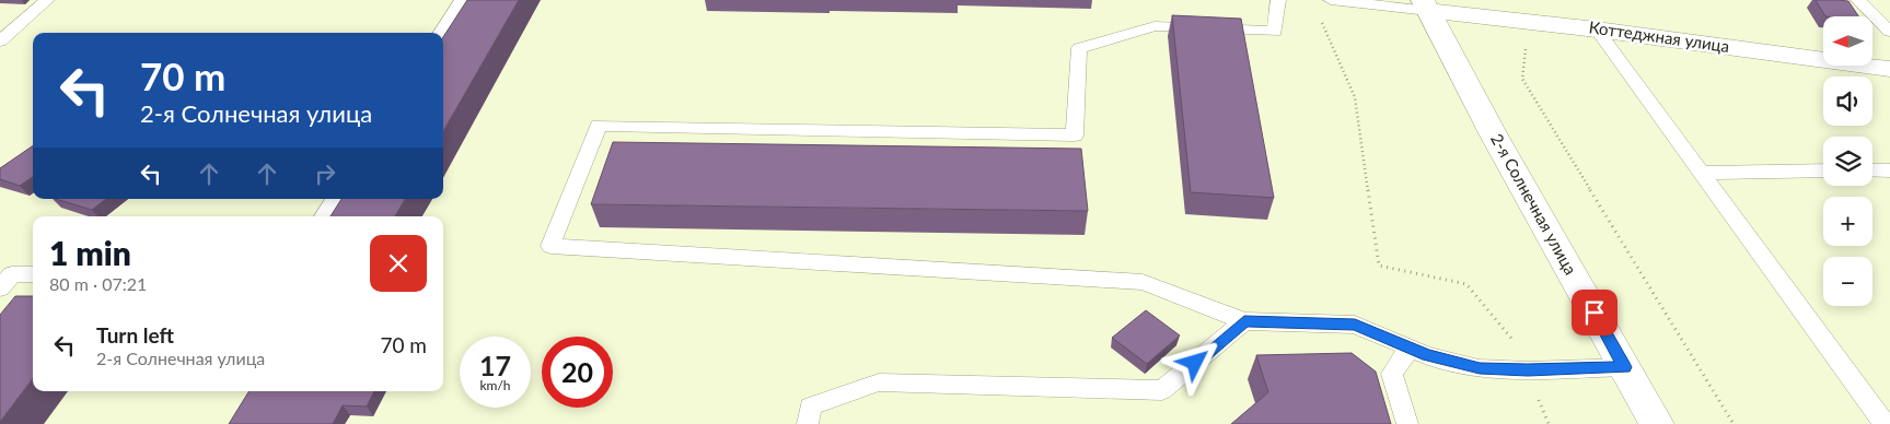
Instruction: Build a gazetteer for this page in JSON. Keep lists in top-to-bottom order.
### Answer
{
  "streets": {
    "main road": ["Коттеджная улица", "2-я Солнечная улица"]
  },
  "crossings": [
    ["Коттеджная улица", "2-я Солнечная улица"]
  ],
  "north": "left",
  "page": {
    "map_buttons": ["+", "−"],
    "turn": ["70 m", "2-я Солнечная улица"],
    "heading": ["1 min", "80 m · 07:21"],
    "list": [
      {
        "name": "Turn left",
        "note": "2-я Солнечная улица",
        "value": "70 m"
      }
    ],
    "speed": "17 km/h",
    "limit": "20"
  }
}
